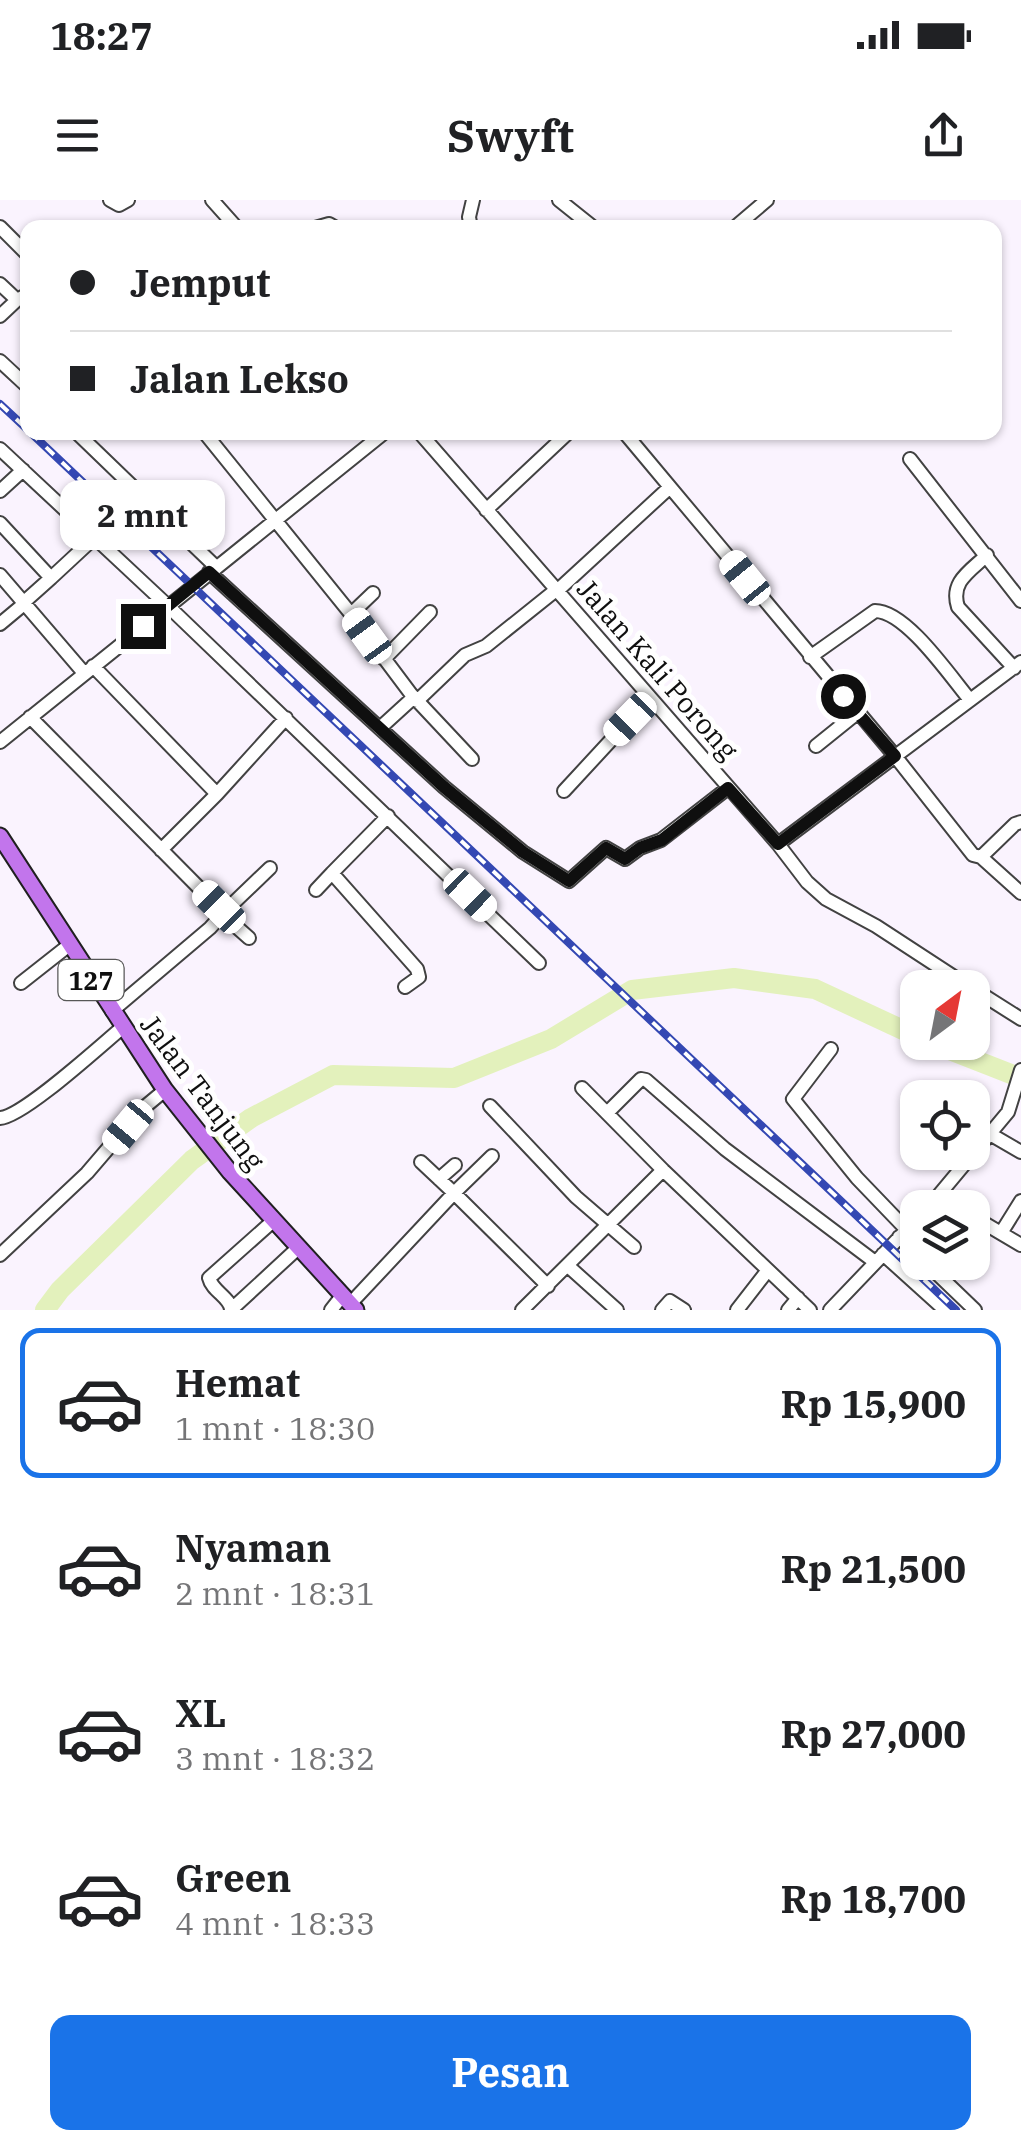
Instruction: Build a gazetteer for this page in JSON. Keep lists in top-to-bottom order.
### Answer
{
  "streets": {
    "main road": ["127", "Jalan Tanjung"],
    "street": ["Jalan Kali Porong"]
  },
  "north": "top right",
  "page": {
    "status": "18:27",
    "header": "Swyft",
    "banner": ["Jemput", "Jalan Lekso"],
    "bubble": "2 mnt",
    "list": [
      {
        "name": "Hemat",
        "note": "1 mnt · 18:30",
        "value": "Rp 15,900"
      },
      {
        "name": "Nyaman",
        "note": "2 mnt · 18:31",
        "value": "Rp 21,500"
      },
      {
        "name": "XL",
        "note": "3 mnt · 18:32",
        "value": "Rp 27,000"
      },
      {
        "name": "Green",
        "note": "4 mnt · 18:33",
        "value": "Rp 18,700"
      }
    ],
    "buttons": "Pesan"
  }
}
